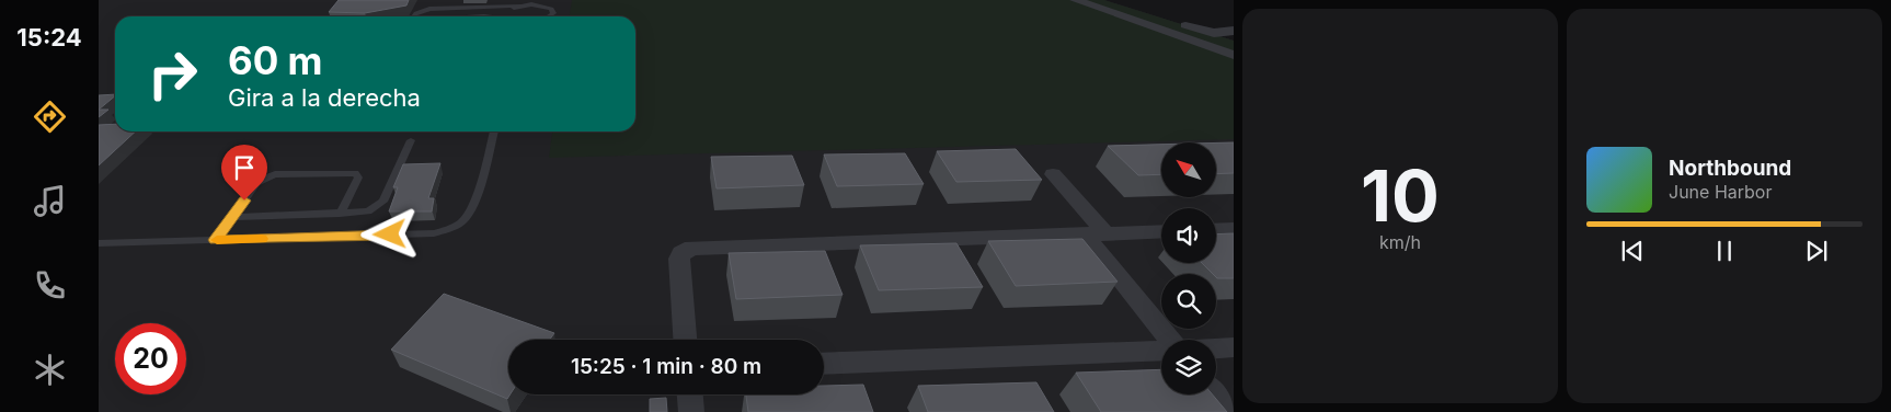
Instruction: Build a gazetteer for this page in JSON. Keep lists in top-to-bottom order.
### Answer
{
  "north": "top left",
  "page": {
    "tabs": "15:24",
    "tile": ["10", "km/h"],
    "turn": ["60 m", "Gira a la derecha"],
    "song": ["Northbound", "June Harbor"],
    "limit": "20",
    "trip": "15:25 · 1 min · 80 m"
  }
}
